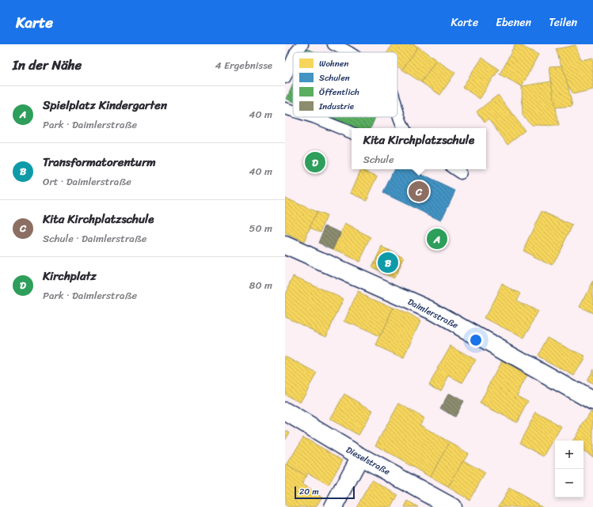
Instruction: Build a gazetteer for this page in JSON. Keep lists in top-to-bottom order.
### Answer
{
  "streets": {
    "street": ["Daimlerstraße", "Dieselstraße"]
  },
  "legend": [
    "Wohnen",
    "Schulen",
    "Öffentlich",
    "Industrie"
  ],
  "scale_bar": "20 m",
  "page": {
    "header": "Karte",
    "nav": ["Karte", "Ebenen", "Teilen"],
    "heading": ["In der Nähe", "4 Ergebnisse"],
    "list": [
      {
        "mark": "A",
        "name": "Spielplatz Kindergarten",
        "note": "Park · Daimlerstraße",
        "value": "40 m"
      },
      {
        "mark": "B",
        "name": "Transformatorenturm",
        "note": "Ort · Daimlerstraße",
        "value": "40 m"
      },
      {
        "mark": "C",
        "name": "Kita Kirchplatzschule",
        "note": "Schule · Daimlerstraße",
        "value": "50 m"
      },
      {
        "mark": "D",
        "name": "Kirchplatz",
        "note": "Park · Daimlerstraße",
        "value": "80 m"
      }
    ],
    "popup": ["Kita Kirchplatzschule", "Schule"],
    "pins": [
      "D",
      "C",
      "A",
      "B"
    ],
    "map_buttons": ["+", "−"],
    "scale": "20 m"
  }
}
